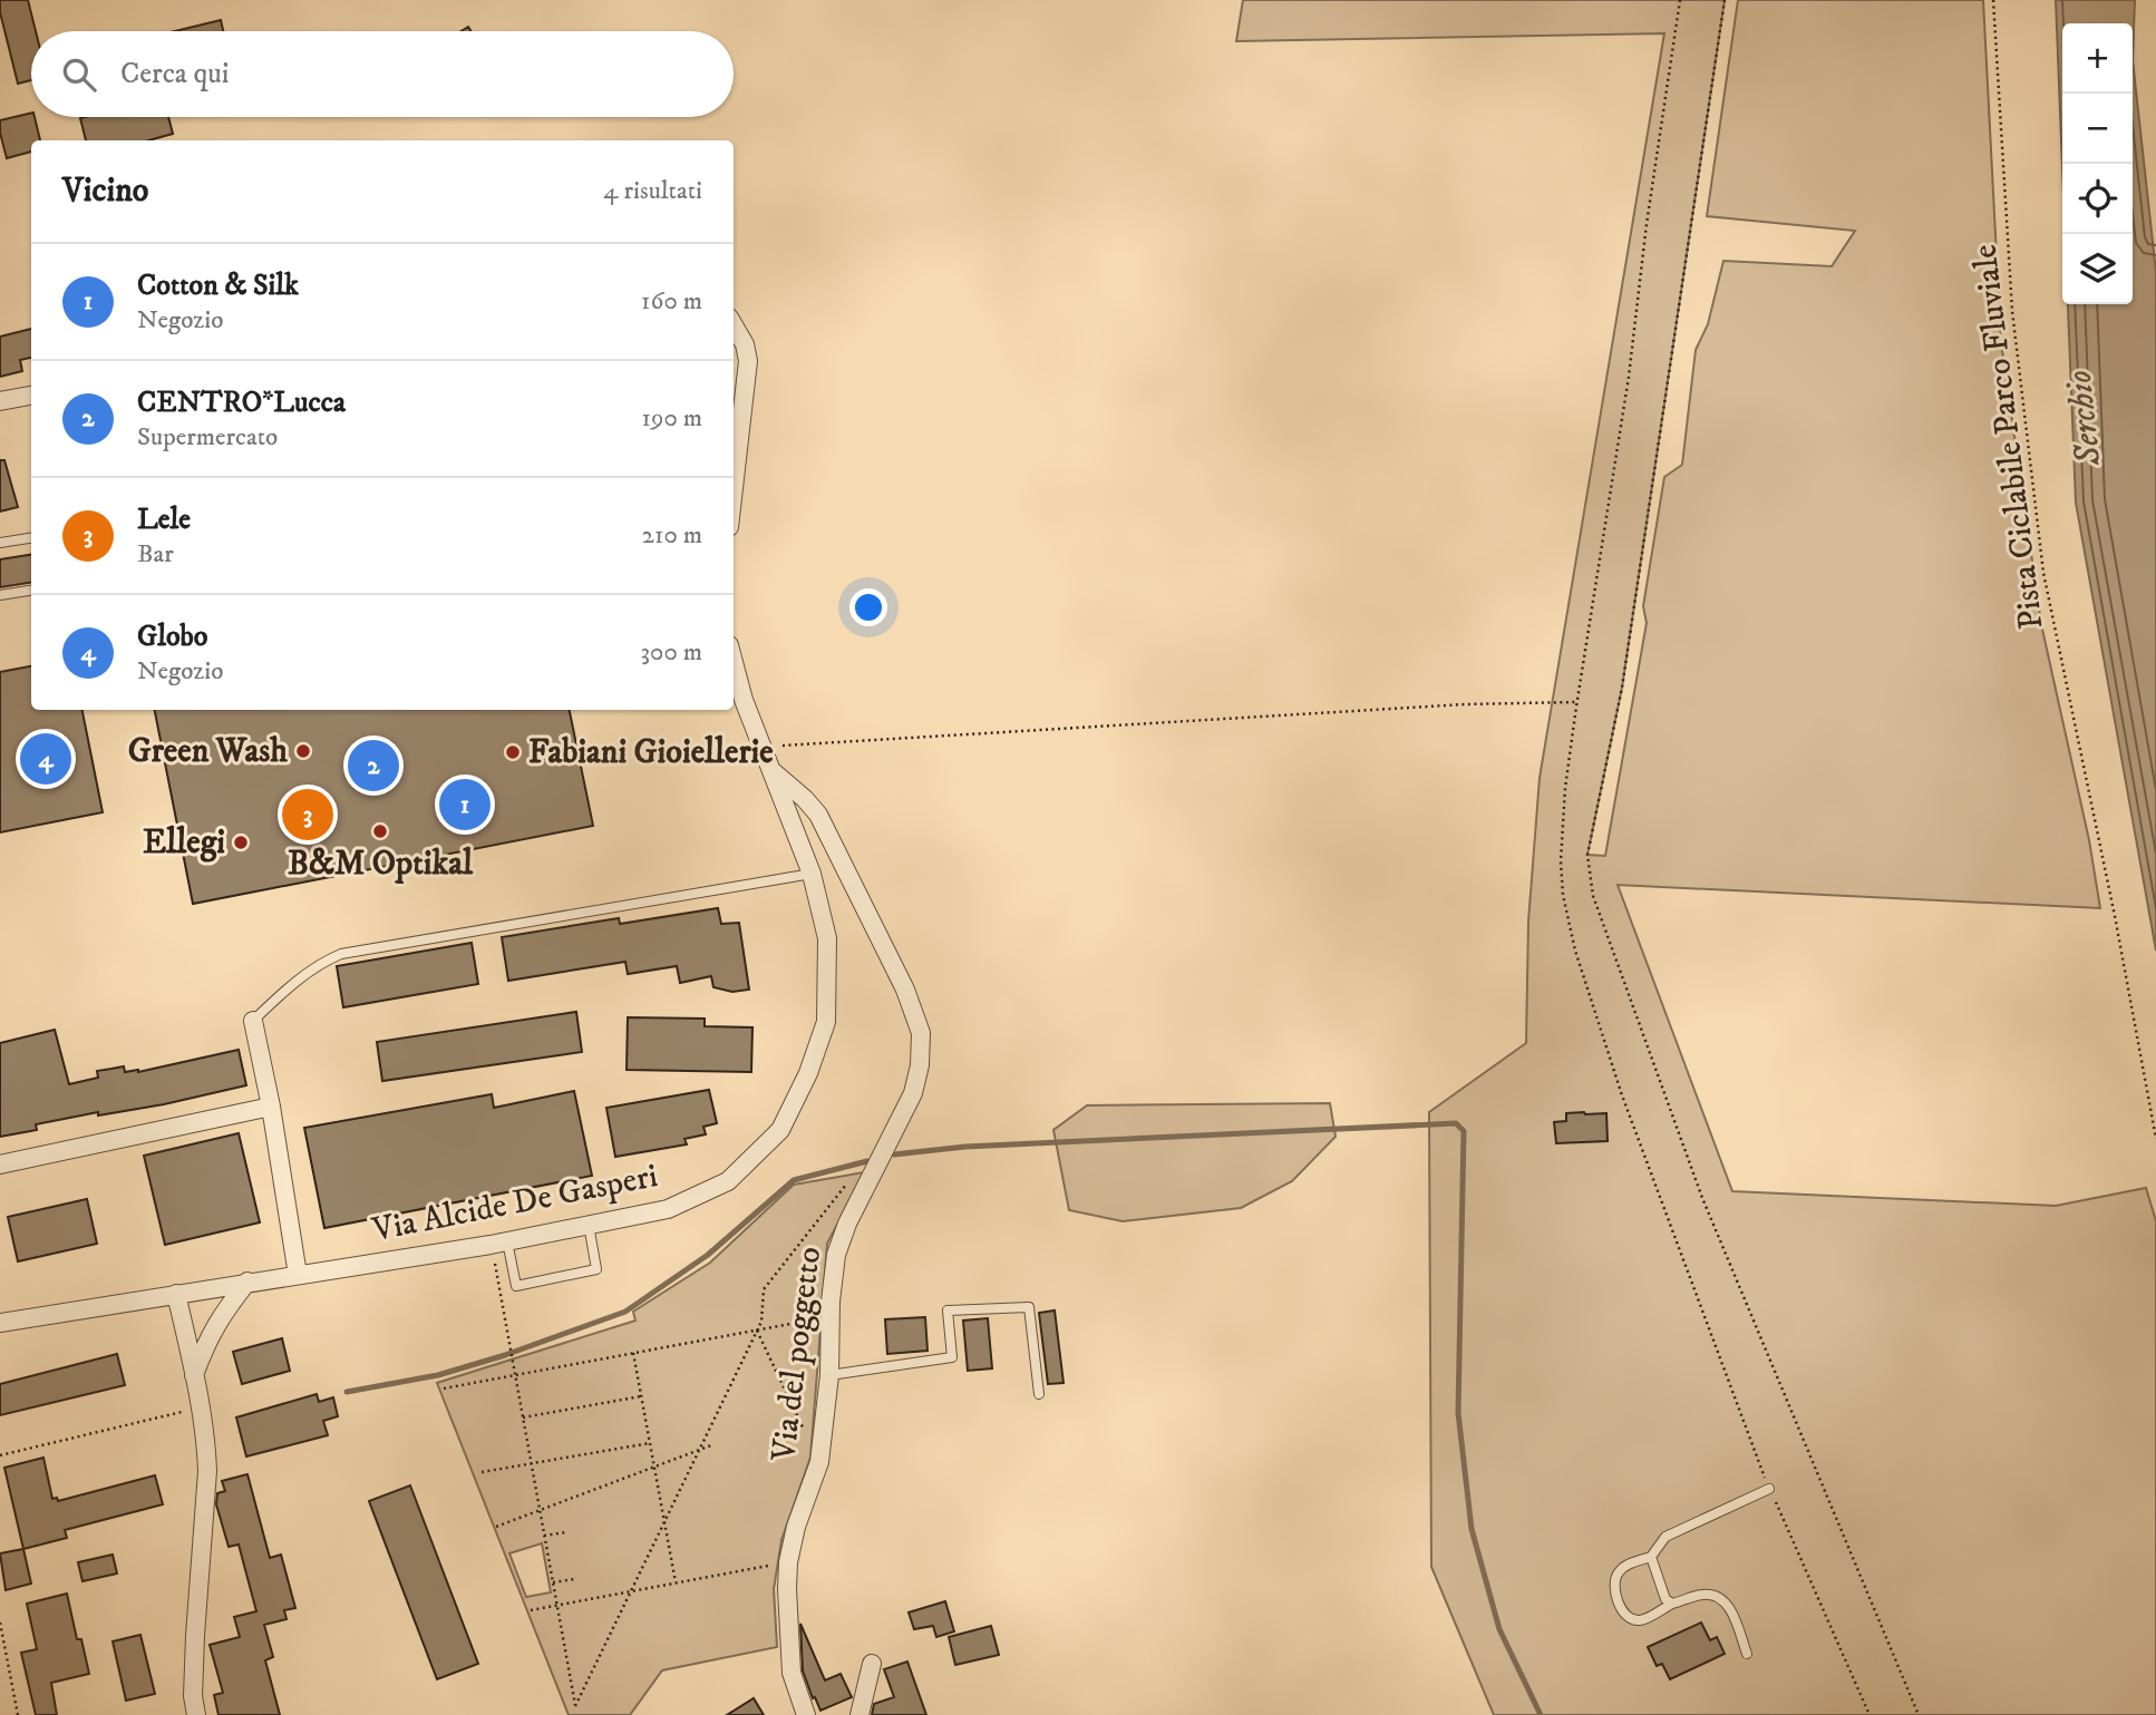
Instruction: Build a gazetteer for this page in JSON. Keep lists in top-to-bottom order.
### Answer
{
  "streets": {
    "street": ["Via Alcide De Gasperi", "Via del poggetto"],
    "path": ["Pista Ciclabile Parco Fluviale"]
  },
  "crossings": [
    ["Via Alcide De Gasperi", "Via del poggetto"]
  ],
  "water": ["Serchio"],
  "places": [
    "Green Wash",
    "Fabiani Gioiellerie",
    "B&M Optikal",
    "Ellegi"
  ],
  "page": {
    "map_buttons": ["+", "−"],
    "search": "Cerca qui",
    "heading": ["Vicino", "4 risultati"],
    "list": [
      {
        "mark": "1",
        "name": "Cotton & Silk",
        "note": "Negozio",
        "value": "160 m"
      },
      {
        "mark": "2",
        "name": "CENTRO*Lucca",
        "note": "Supermercato",
        "value": "190 m"
      },
      {
        "mark": "3",
        "name": "Lele",
        "note": "Bar",
        "value": "210 m"
      },
      {
        "mark": "4",
        "name": "Globo",
        "note": "Negozio",
        "value": "300 m"
      }
    ],
    "pins": [
      "4",
      "2",
      "1",
      "3"
    ]
  }
}
